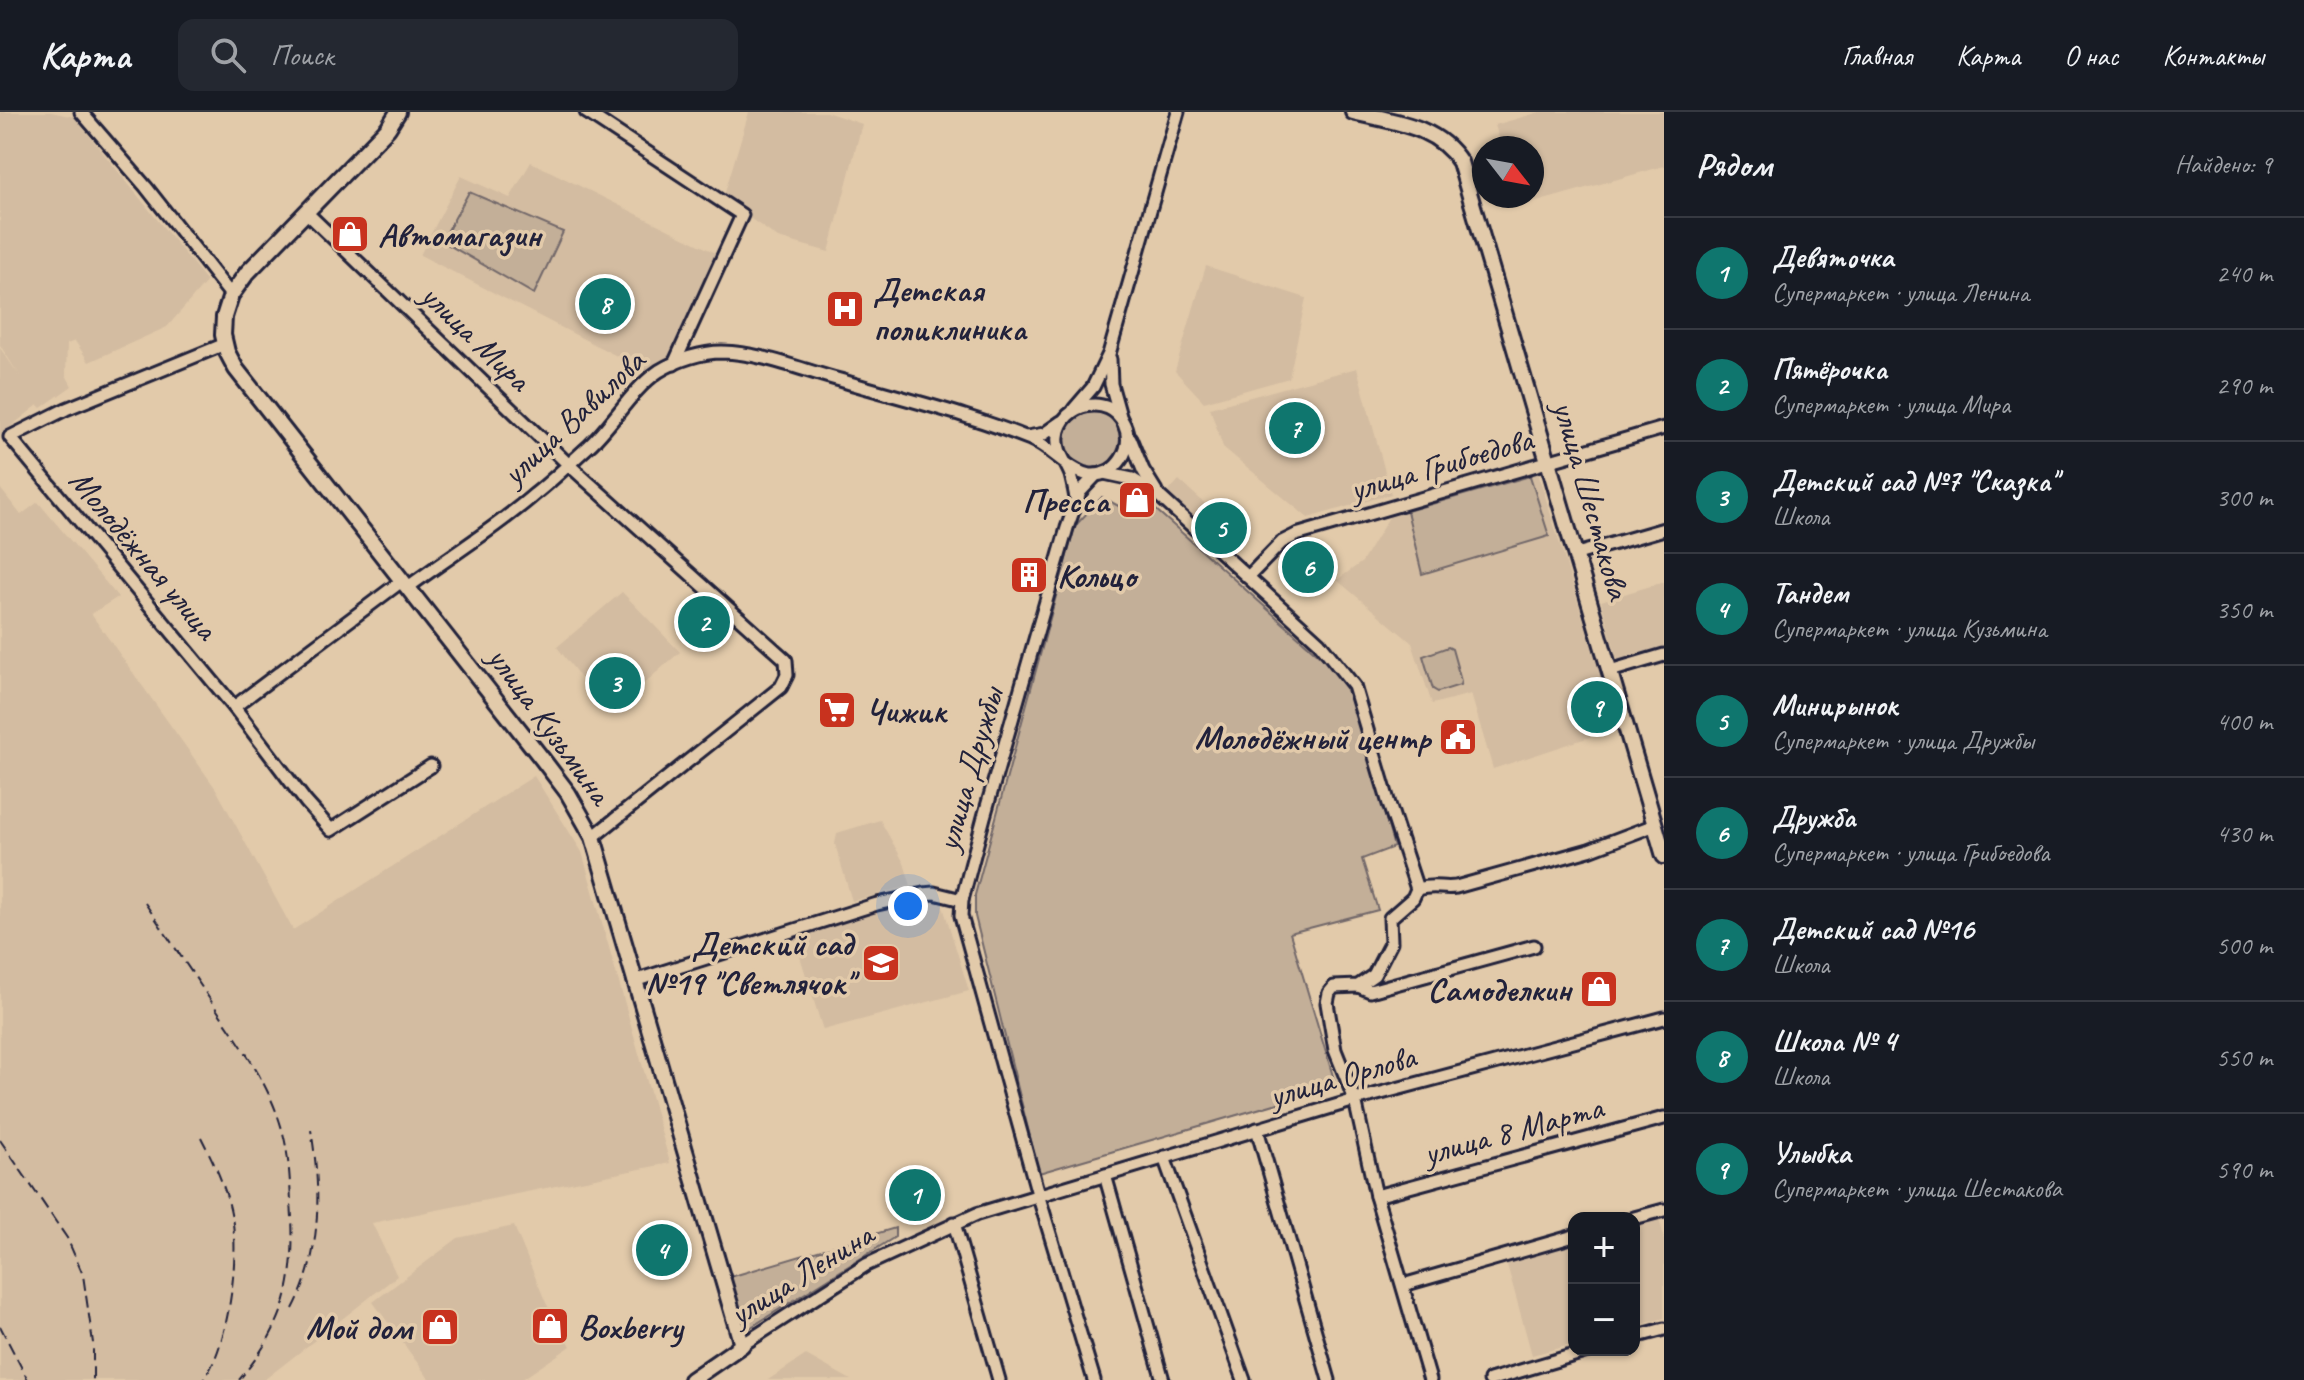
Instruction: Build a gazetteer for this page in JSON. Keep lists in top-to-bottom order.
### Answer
{
  "streets": {
    "main road": ["улица Шестакова", "улица Кузьмина", "улица Ленина"],
    "street": [
      "улица Мира",
      "улица Вавилова",
      "улица Грибоедова",
      "Молодёжная улица",
      "улица Дружбы",
      "улица Орлова",
      "улица 8 Марта"
    ]
  },
  "crossings": [
    ["улица Мира", "улица Вавилова"],
    ["улица Мира", "улица Кузьмина"],
    ["улица Вавилова", "Молодёжная улица"],
    ["улица Вавилова", "улица Кузьмина"],
    ["улица Грибоедова", "улица Шестакова"],
    ["Молодёжная улица", "улица Кузьмина"],
    ["улица Кузьмина", "улица Ленина"],
    ["улица Дружбы", "улица Орлова"],
    ["улица Дружбы", "улица Ленина"],
    ["улица Орлова", "улица Ленина"]
  ],
  "places": {
    "shop": [
      "Автомагазин",
      "Пресса",
      "Самоделкин",
      "Boxberry",
      "Мой дом"
    ],
    "hospital": ["Детская поликлиника"],
    "building": ["Кольцо"],
    "supermarket": ["Чижик"],
    "public building": ["Молодёжный центр"],
    "school or university": ["Детский сад №19 \"Светлячок\""]
  },
  "north": "bottom right",
  "page": {
    "header": "Карта",
    "search": "Поиск",
    "nav": [
      "Главная",
      "Карта",
      "О нас",
      "Контакты"
    ],
    "heading": ["Рядом", "Найдено: 9"],
    "list": [
      {
        "mark": "1",
        "name": "Девяточка",
        "note": "Супермаркет · улица Ленина",
        "value": "240 m"
      },
      {
        "mark": "2",
        "name": "Пятёрочка",
        "note": "Супермаркет · улица Мира",
        "value": "290 m"
      },
      {
        "mark": "3",
        "name": "Детский сад №7 \"Сказка\"",
        "note": "Школа",
        "value": "300 m"
      },
      {
        "mark": "4",
        "name": "Тандем",
        "note": "Супермаркет · улица Кузьмина",
        "value": "350 m"
      },
      {
        "mark": "5",
        "name": "Минирынок",
        "note": "Супермаркет · улица Дружбы",
        "value": "400 m"
      },
      {
        "mark": "6",
        "name": "Дружба",
        "note": "Супермаркет · улица Грибоедова",
        "value": "430 m"
      },
      {
        "mark": "7",
        "name": "Детский сад №16",
        "note": "Школа",
        "value": "500 m"
      },
      {
        "mark": "8",
        "name": "Школа № 4",
        "note": "Школа",
        "value": "550 m"
      },
      {
        "mark": "9",
        "name": "Улыбка",
        "note": "Супермаркет · улица Шестакова",
        "value": "590 m"
      }
    ],
    "pins": [
      "8",
      "7",
      "5",
      "6",
      "2",
      "3",
      "9",
      "1",
      "4"
    ],
    "map_buttons": ["+", "−"]
  }
}
